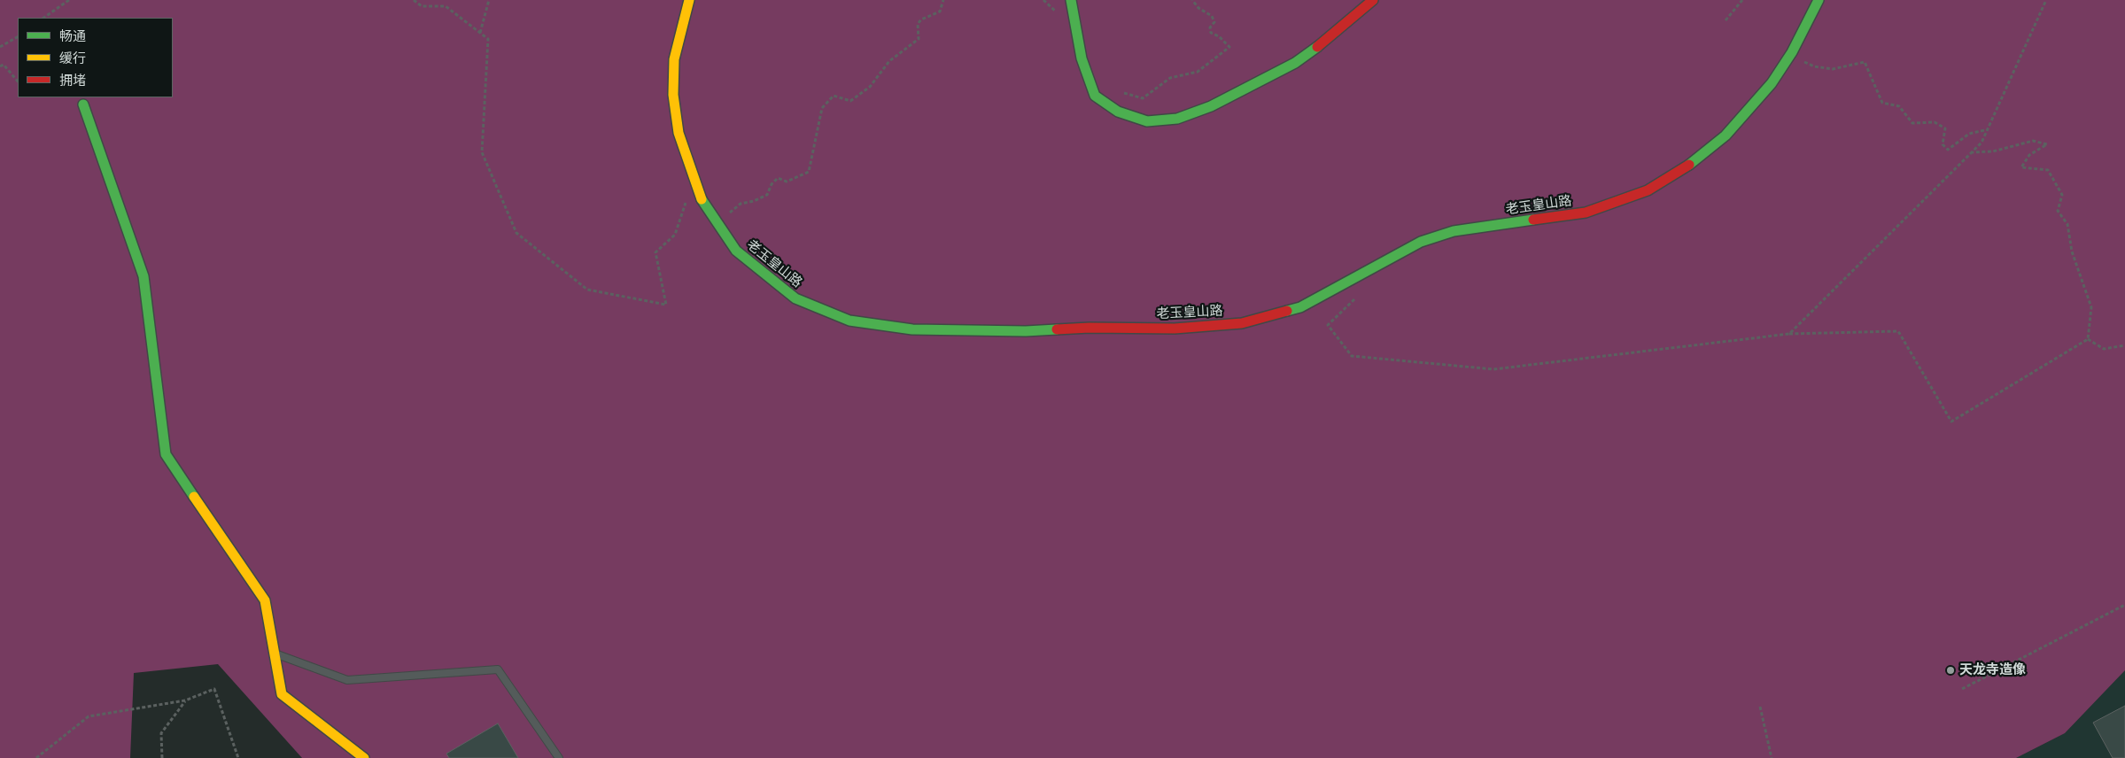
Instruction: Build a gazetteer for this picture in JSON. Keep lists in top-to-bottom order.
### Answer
{
  "streets": {
    "street": ["老玉皇山路"]
  },
  "places": ["天龙寺造像"],
  "legend": ["畅通", "缓行", "拥堵"]
}
